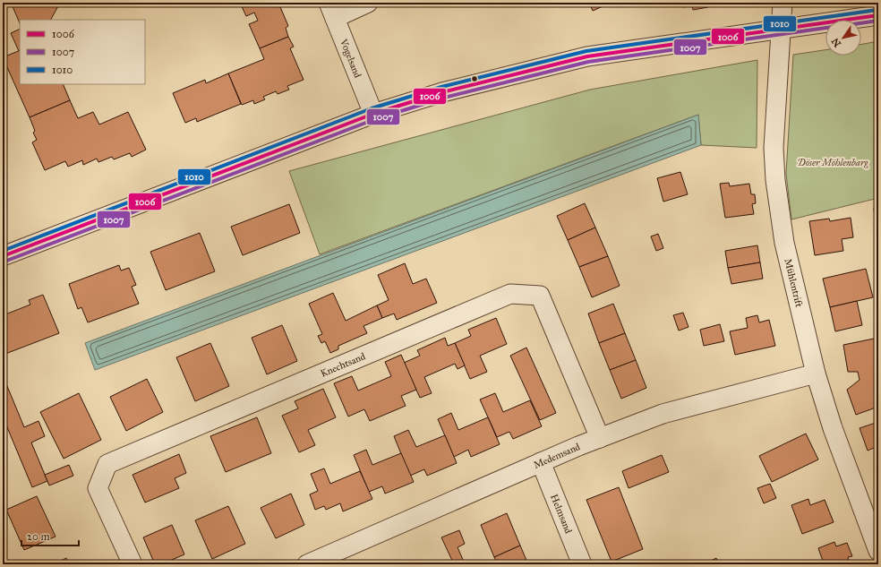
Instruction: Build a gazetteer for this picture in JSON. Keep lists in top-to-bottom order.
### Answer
{
  "streets": {
    "street": [
      "Vogelsand",
      "Mühlentrift",
      "Knechtsand",
      "Medemsand",
      "Helmsand"
    ]
  },
  "crossings": [
    ["Mühlentrift", "Medemsand"],
    ["Knechtsand", "Medemsand"],
    ["Medemsand", "Helmsand"]
  ],
  "parks": ["Döser Möhlenbarg"],
  "lines": ["transit line 1010", "transit line 1006", "transit line 1007"],
  "legend": ["1006", "1007", "1010"],
  "scale_bar": "20 m",
  "north": "bottom left"
}
